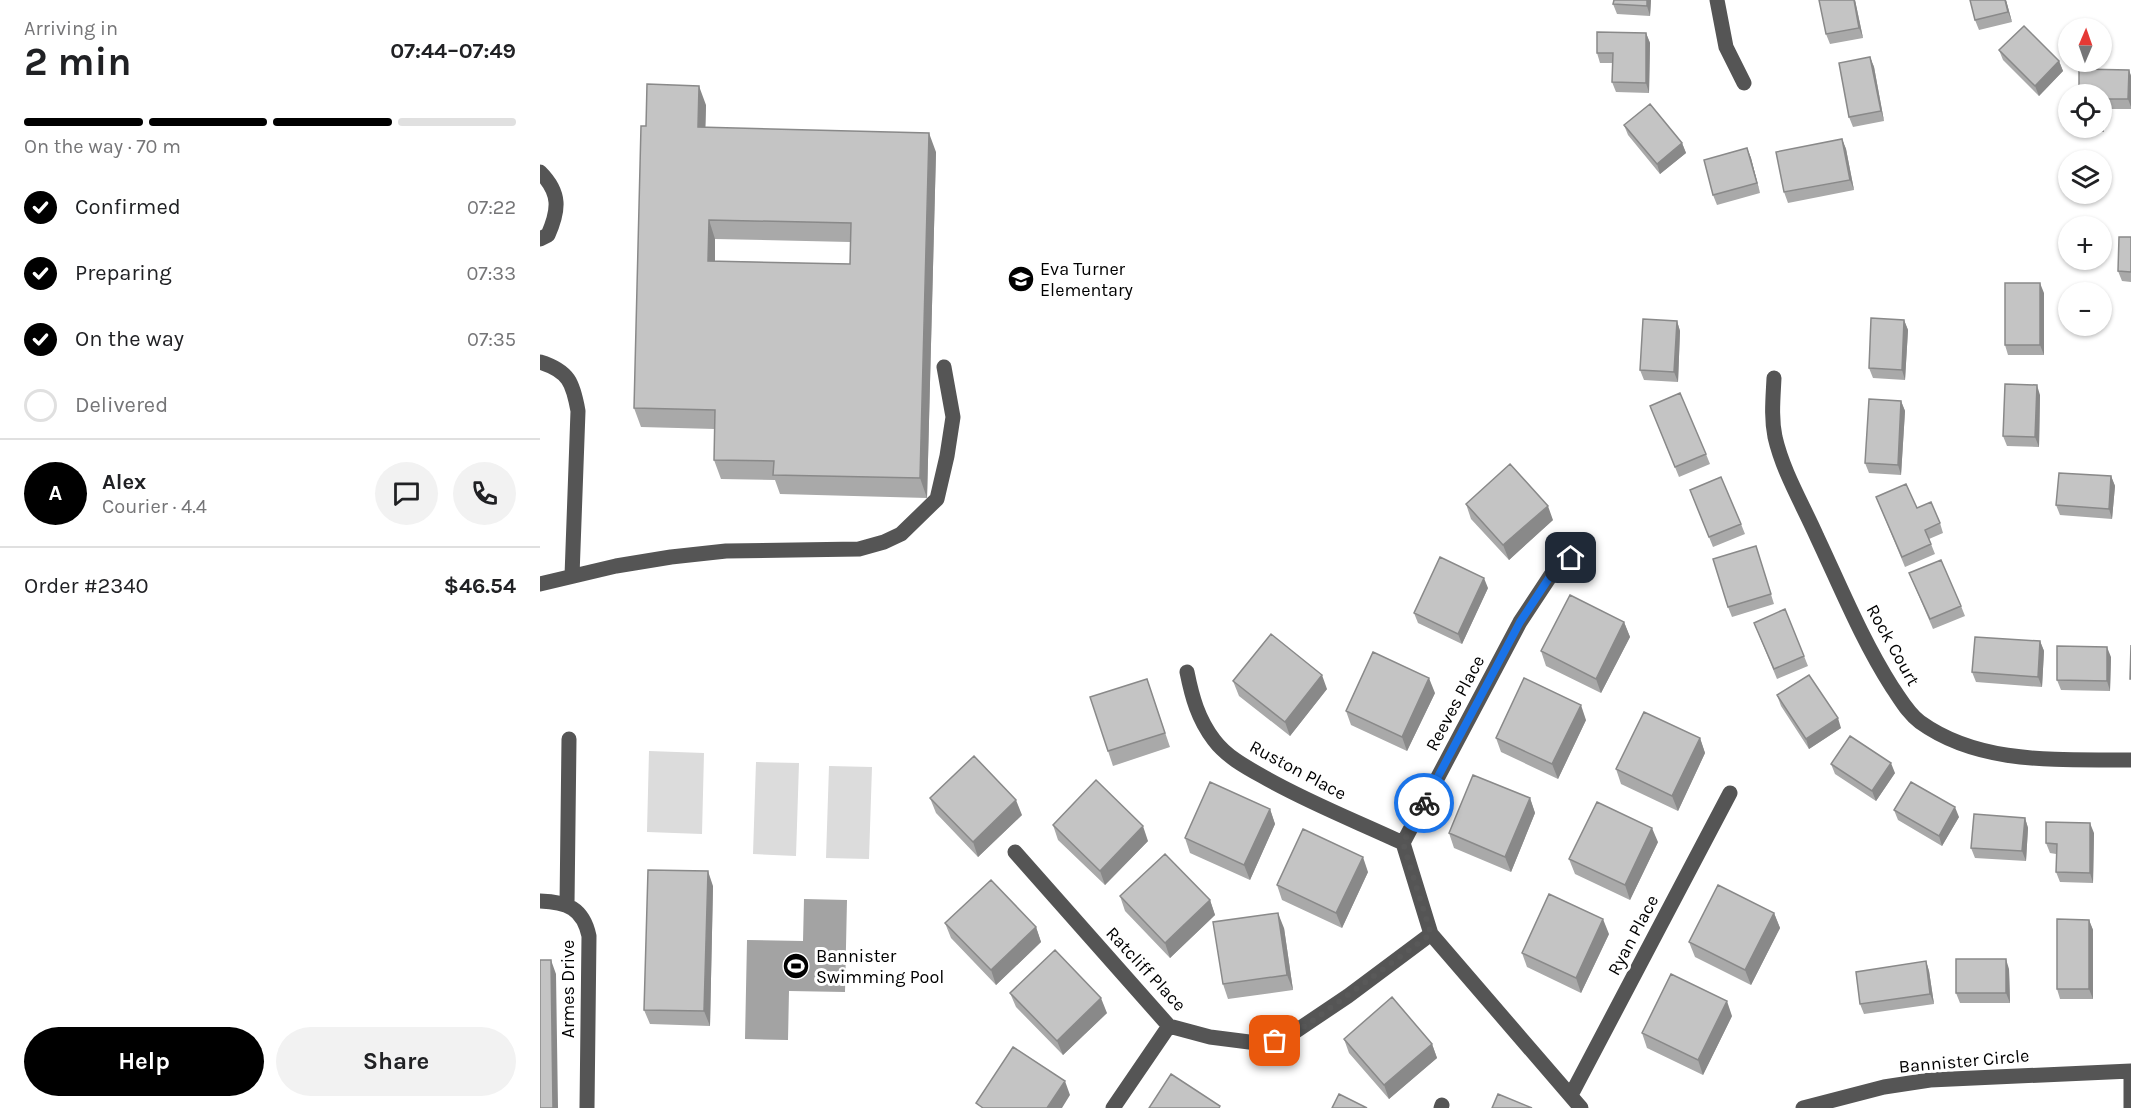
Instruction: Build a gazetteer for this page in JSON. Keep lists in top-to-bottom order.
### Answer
{
  "streets": {
    "street": [
      "Rock Court",
      "Reeves Place",
      "Ruston Place",
      "Ryan Place",
      "Ratcliff Place",
      "Armes Drive",
      "Bannister Circle"
    ]
  },
  "crossings": [
    ["Reeves Place", "Ruston Place"]
  ],
  "places": {
    "school or university": ["Eva Turner Elementary"],
    "sports": ["Bannister Swimming Pool"]
  },
  "north": "top",
  "page": {
    "heading": ["2 min", "Arriving in", "07:44–07:49"],
    "panel": [
      "Alex",
      "Courier · 4.4",
      "Order #2340",
      "$46.54"
    ],
    "map_buttons": ["+", "−"],
    "bar": "On the way · 70 m",
    "list": [
      ["Confirmed", "07:22"],
      ["Preparing", "07:33"],
      ["On the way", "07:35"],
      "Delivered"
    ],
    "round": "A",
    "buttons": ["Help", "Share"]
  }
}
